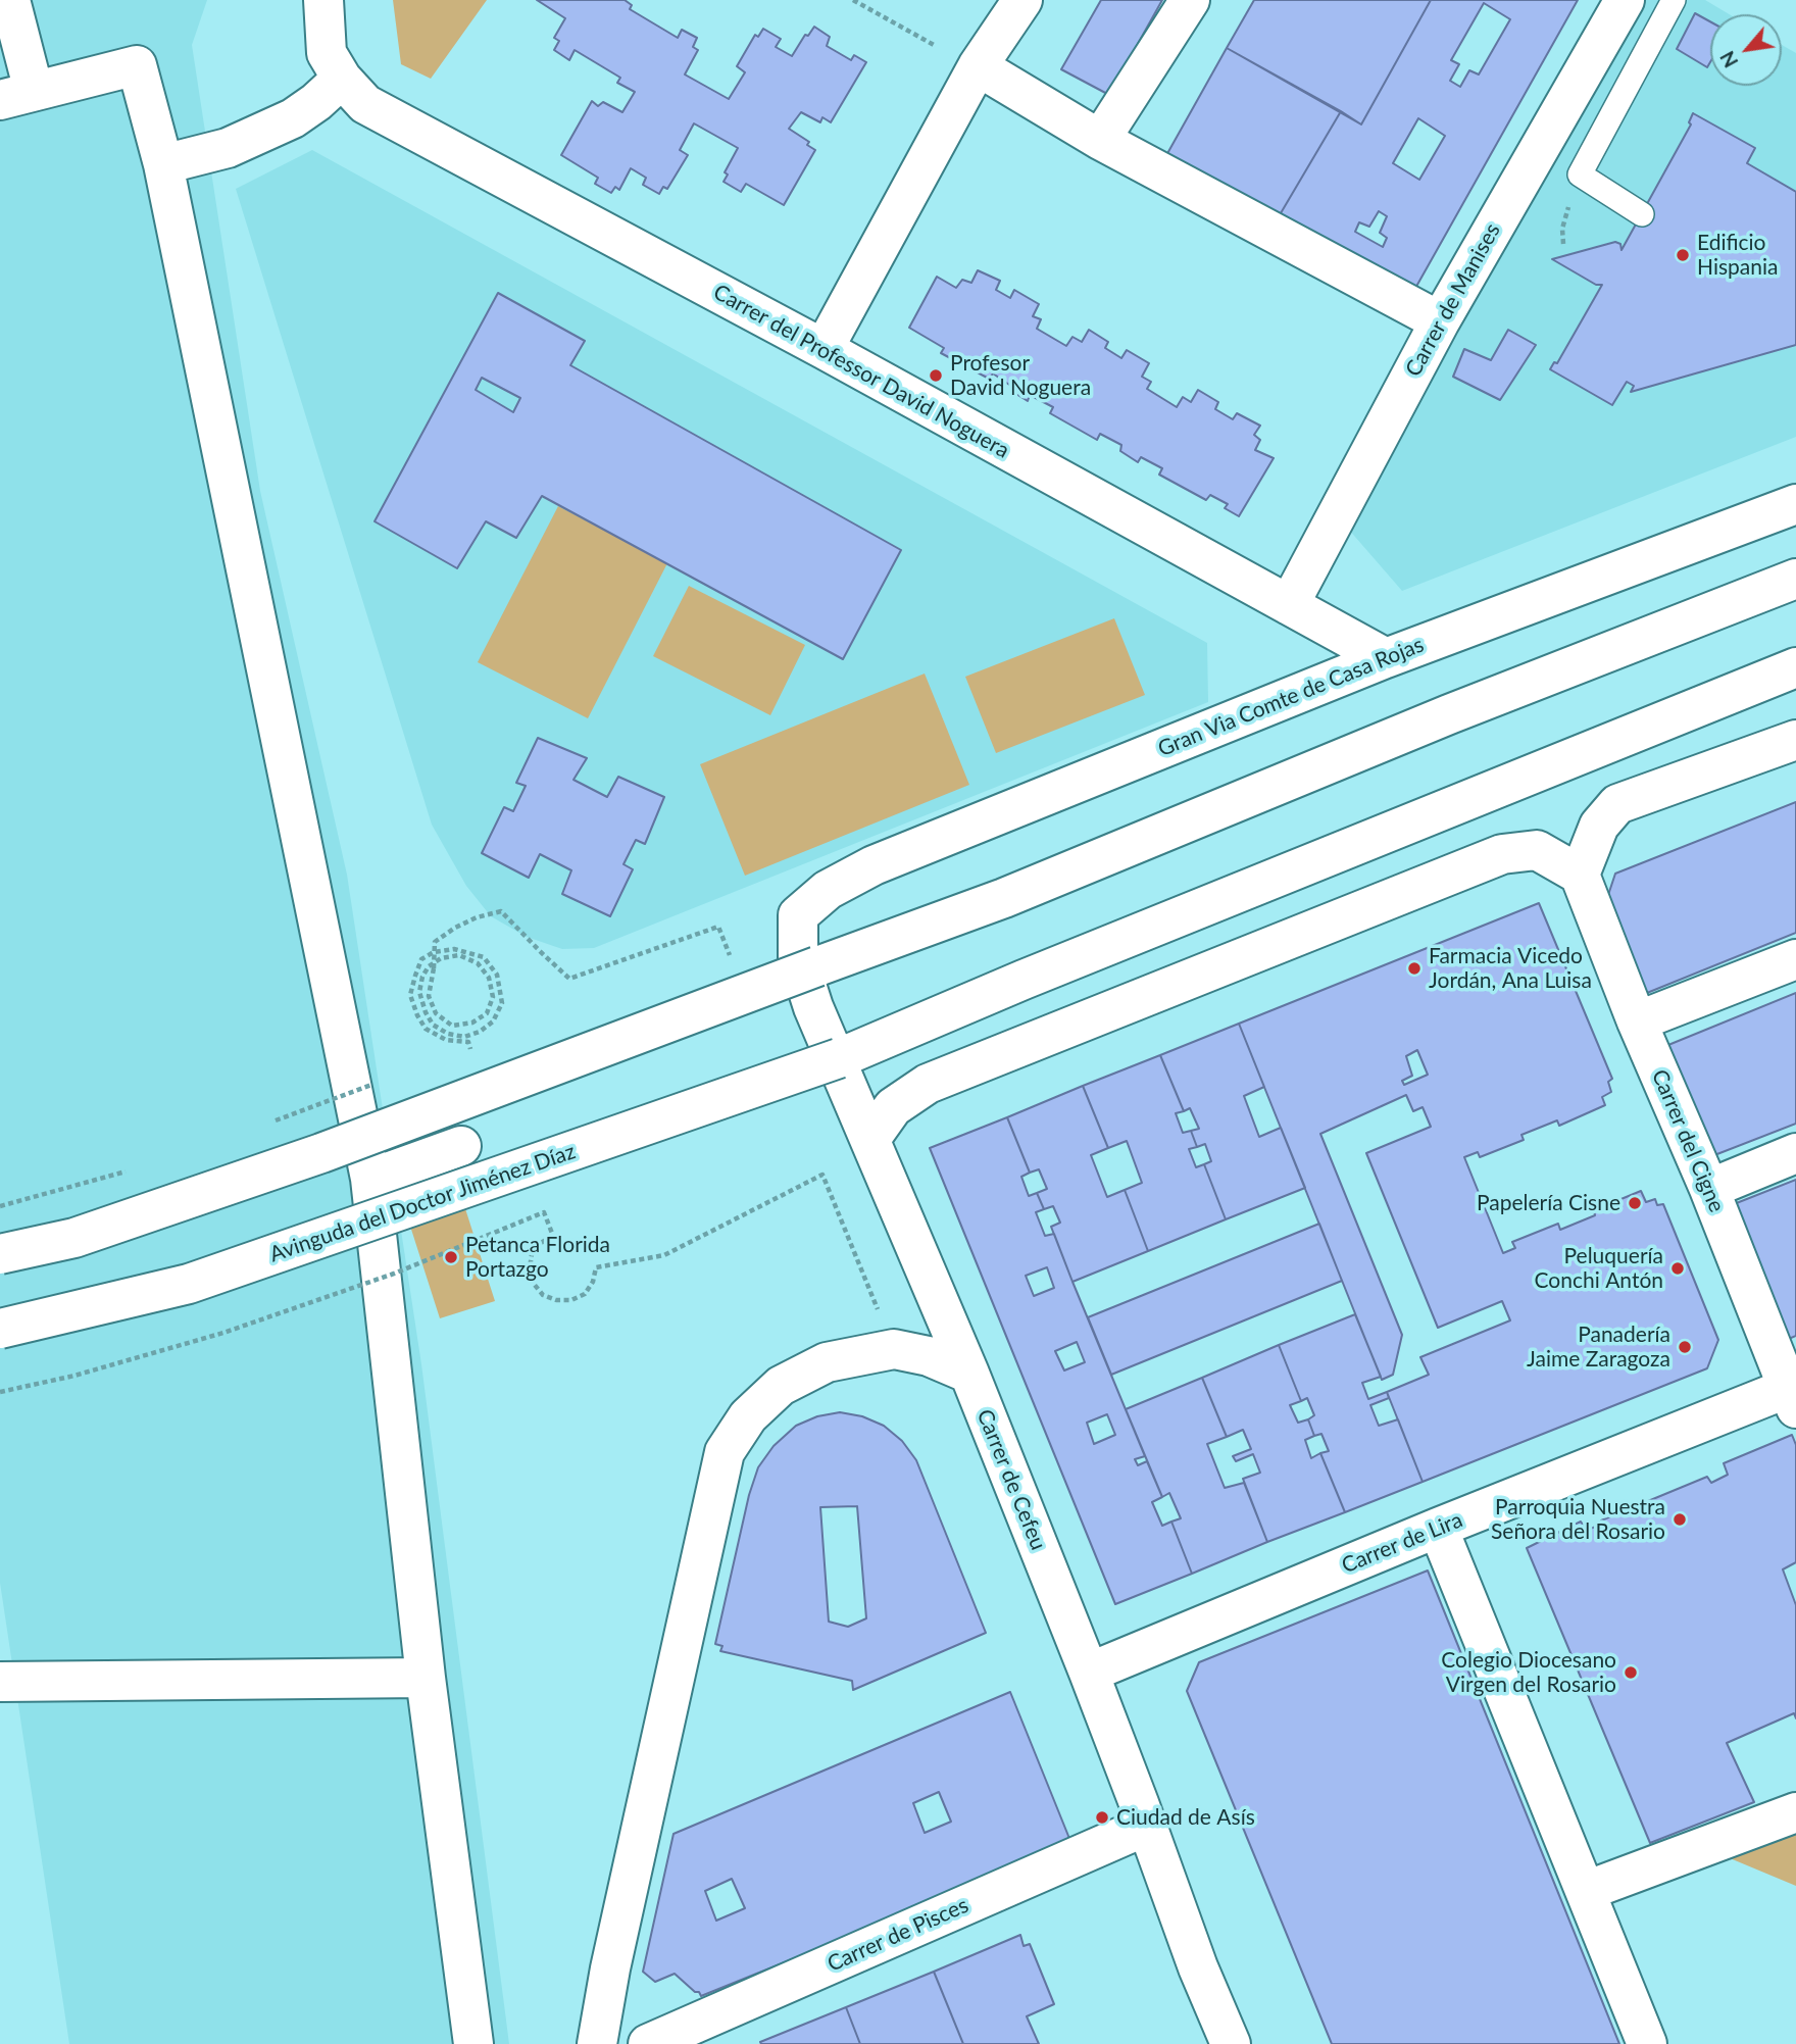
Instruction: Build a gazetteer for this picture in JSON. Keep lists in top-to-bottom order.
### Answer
{
  "streets": {
    "street": [
      "Carrer de Manises",
      "Carrer del Professor David Noguera",
      "Gran Via Comte de Casa Rojas",
      "Carrer del Cigne",
      "Avinguda del Doctor Jiménez Díaz",
      "Carrer de Cefeu",
      "Carrer de Lira",
      "Carrer de Pisces"
    ]
  },
  "crossings": [
    ["Carrer de Manises", "Carrer del Professor David Noguera"],
    ["Carrer del Professor David Noguera", "Gran Via Comte de Casa Rojas"],
    ["Gran Via Comte de Casa Rojas", "Carrer de Cefeu"],
    ["Carrer del Cigne", "Carrer de Lira"],
    ["Carrer de Cefeu", "Carrer de Lira"],
    ["Carrer de Cefeu", "Carrer de Pisces"]
  ],
  "places": [
    "Edificio Hispania",
    "Profesor David Noguera",
    "Farmacia Vicedo Jordán, Ana Luisa",
    "Papelería Cisne",
    "Petanca Florida Portazgo",
    "Peluquería Conchi Antón",
    "Panadería Jaime Zaragoza",
    "Parroquia Nuestra Señora del Rosario",
    "Colegio Diocesano Virgen del Rosario",
    "Ciudad de Asís"
  ],
  "north": "bottom left"
}
